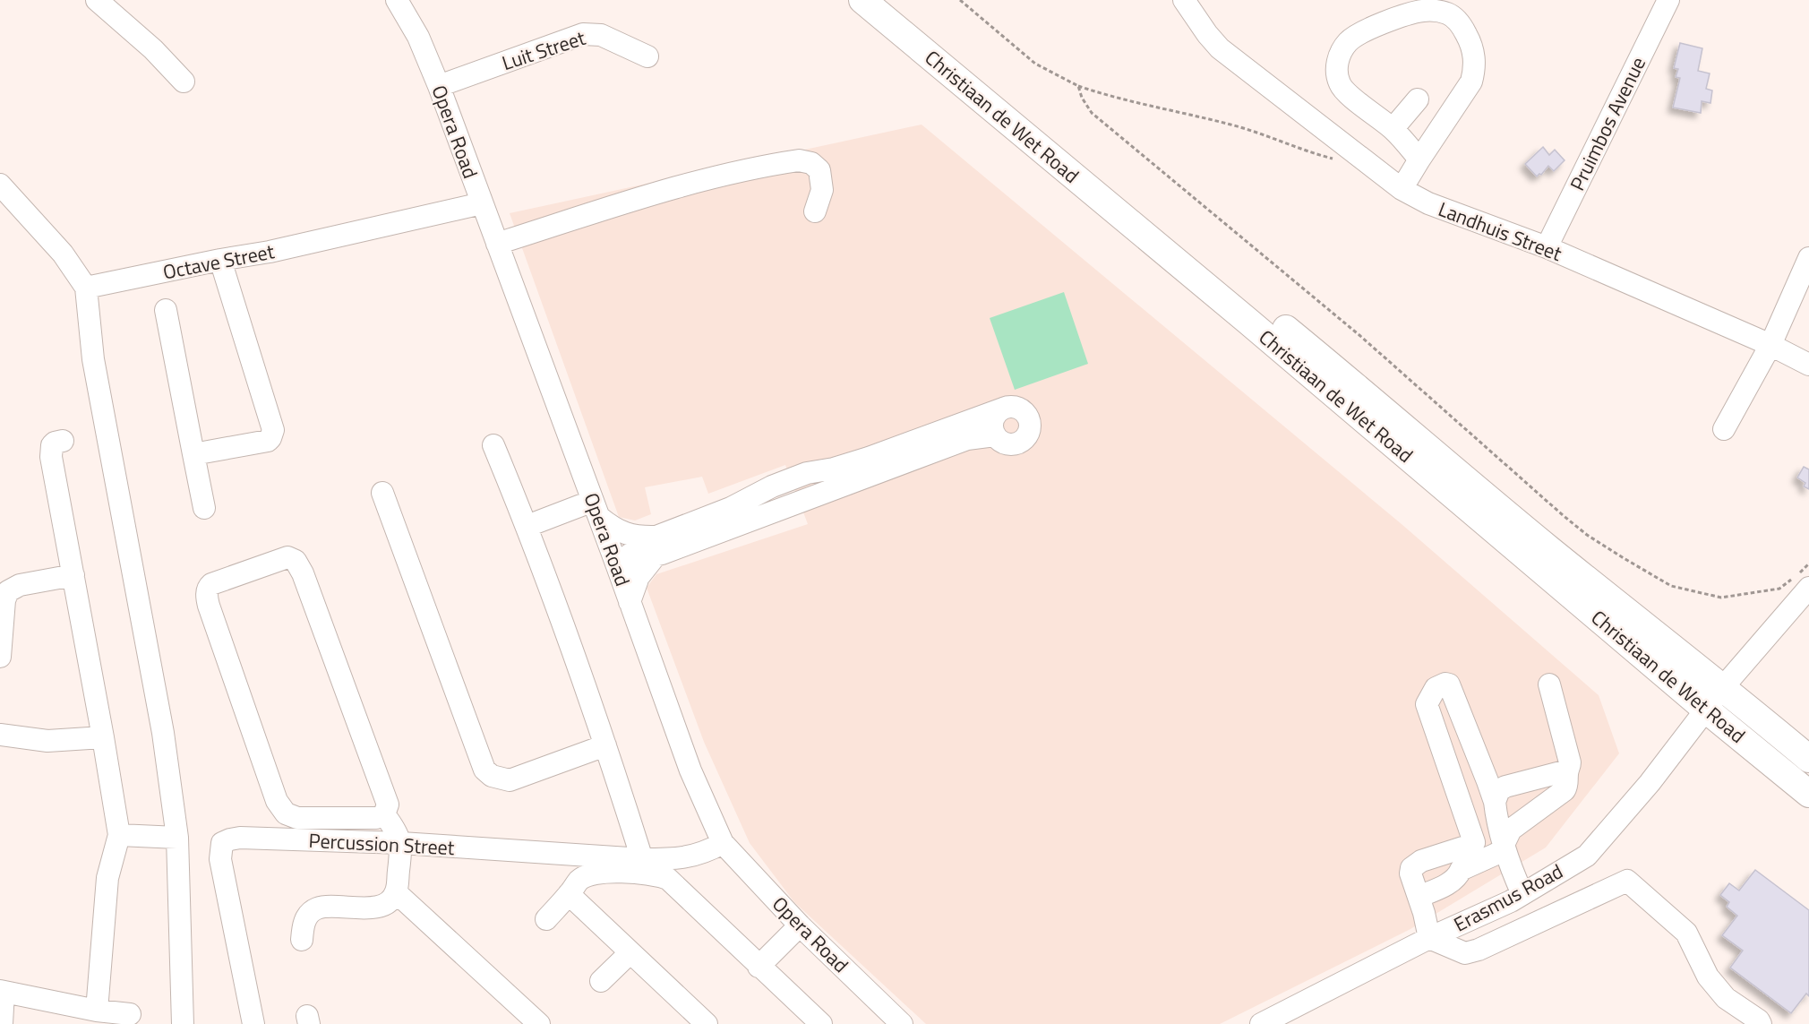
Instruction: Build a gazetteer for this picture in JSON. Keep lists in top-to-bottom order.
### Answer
{
  "streets": {
    "main road": ["Christiaan de Wet Road"],
    "street": [
      "Luit Street",
      "Pruimbos Avenue",
      "Opera Road",
      "Landhuis Street",
      "Octave Street",
      "Percussion Street",
      "Erasmus Road"
    ]
  },
  "crossings": [
    ["Luit Street", "Opera Road"],
    ["Christiaan de Wet Road", "Erasmus Road"],
    ["Pruimbos Avenue", "Landhuis Street"],
    ["Opera Road", "Octave Street"],
    ["Opera Road", "Percussion Street"]
  ]
}
